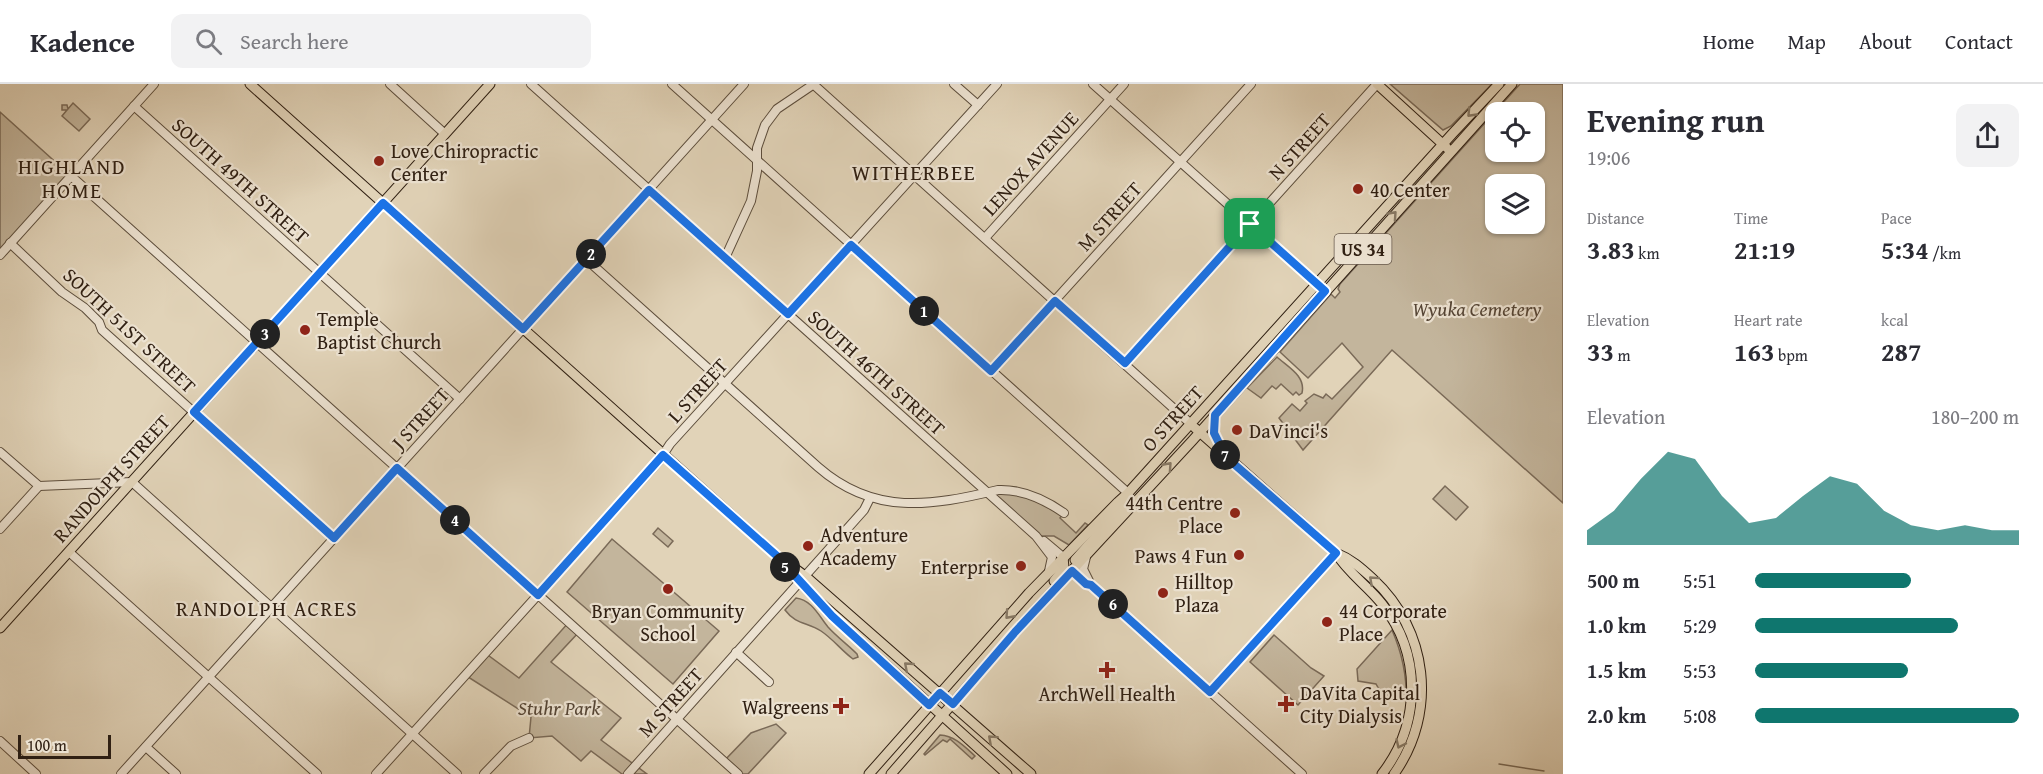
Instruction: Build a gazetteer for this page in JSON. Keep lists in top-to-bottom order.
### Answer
{
  "streets": {
    "main road": ["US 34", "O STREET", "RANDOLPH STREET"],
    "street": [
      "N STREET",
      "LENOX AVENUE",
      "SOUTH 49TH STREET",
      "M STREET",
      "SOUTH 51ST STREET",
      "SOUTH 46TH STREET",
      "L STREET",
      "J STREET"
    ]
  },
  "crossings": [
    ["SOUTH 49TH STREET", "J STREET"],
    ["SOUTH 49TH STREET", "RANDOLPH STREET"],
    ["SOUTH 51ST STREET", "J STREET"],
    ["SOUTH 51ST STREET", "RANDOLPH STREET"],
    ["SOUTH 46TH STREET", "L STREET"],
    ["SOUTH 46TH STREET", "J STREET"],
    ["SOUTH 46TH STREET", "O STREET"]
  ],
  "districts": ["HIGHLAND HOME", "WITHERBEE", "RANDOLPH ACRES"],
  "parks": ["Wyuka Cemetery", "Stuhr Park"],
  "places": {
    "other": [
      "Love Chiropractic Center",
      "40 Center",
      "Temple Baptist Church",
      "DaVinci's",
      "44th Centre Place",
      "Adventure Academy",
      "Paws 4 Fun",
      "Enterprise",
      "Bryan Community School",
      "Hilltop Plaza",
      "44 Corporate Place"
    ],
    "health": ["ArchWell Health", "DaVita Capital City Dialysis", "Walgreens"]
  },
  "scale_bar": "100 m",
  "page": {
    "header": "Kadence",
    "search": "Search here",
    "nav": [
      "Home",
      "Map",
      "About",
      "Contact"
    ],
    "heading": ["Evening run", "19:06"],
    "stats": [
      ["Distance", "3.83 km"],
      ["Time", "21:19"],
      ["Pace", "5:34 /km"],
      ["Elevation", "33 m"],
      ["Heart rate", "163 bpm"],
      ["kcal", "287"]
    ],
    "pins": [
      "2",
      "1",
      "3",
      "7",
      "4",
      "5",
      "6"
    ],
    "chart": ["Elevation", "180–200 m"],
    "list": [
      {
        "name": "500 m",
        "note": "5:51"
      },
      {
        "name": "1.0 km",
        "note": "5:29"
      },
      {
        "name": "1.5 km",
        "note": "5:53"
      },
      {
        "name": "2.0 km",
        "note": "5:08"
      }
    ],
    "scale": "100 m"
  }
}
